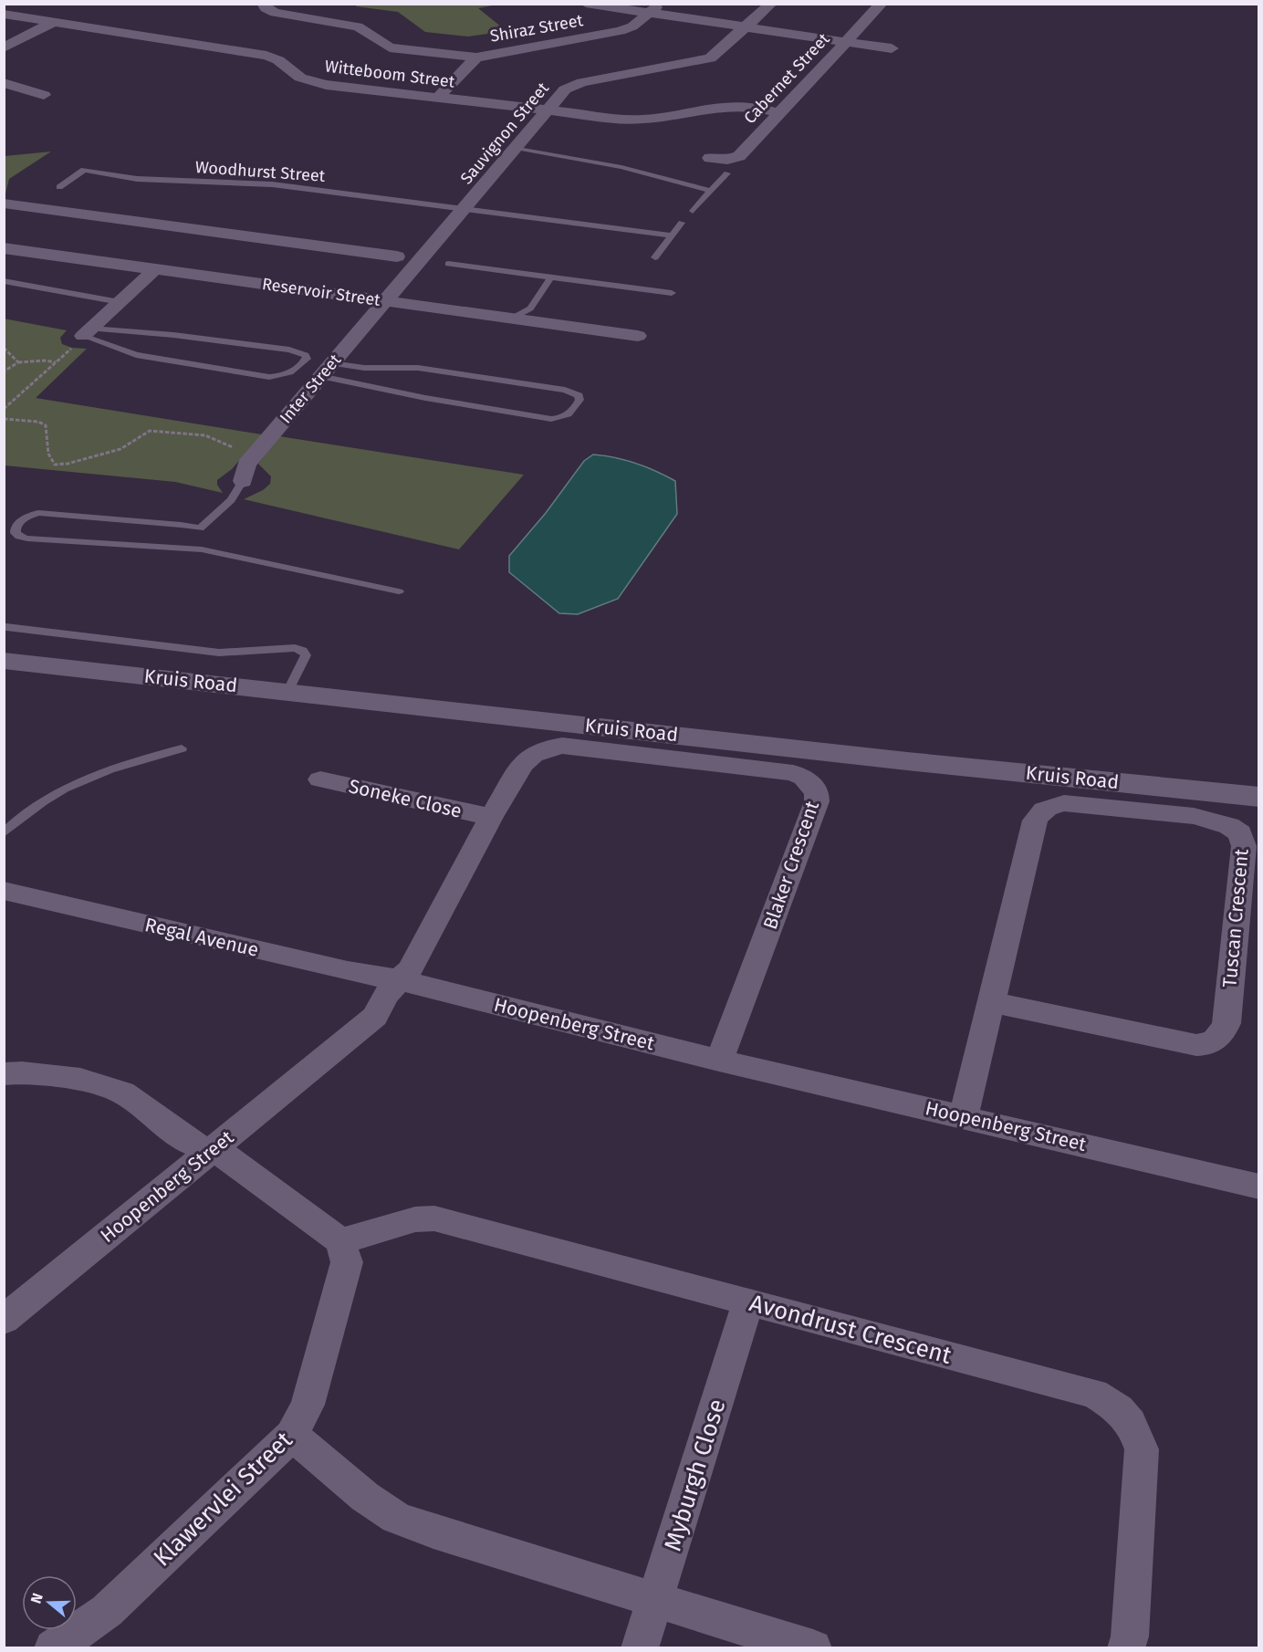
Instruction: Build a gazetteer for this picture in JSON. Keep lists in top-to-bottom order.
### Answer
{
  "streets": {
    "street": [
      "Shiraz Street",
      "Witteboom Street",
      "Cabernet Street",
      "Sauvignon Street",
      "Reservoir Street",
      "Inter Street",
      "Kruis Road",
      "Soneke Close",
      "Blaker Crescent",
      "Tuscan Crescent",
      "Regal Avenue",
      "Hoopenberg Street",
      "Avondrust Crescent",
      "Myburgh Close",
      "Klawervlei Street"
    ],
    "lane": ["Woodhurst Street"]
  },
  "crossings": [
    ["Witteboom Street", "Cabernet Street"],
    ["Witteboom Street", "Sauvignon Street"],
    ["Sauvignon Street", "Woodhurst Street"],
    ["Sauvignon Street", "Reservoir Street"],
    ["Sauvignon Street", "Inter Street"],
    ["Reservoir Street", "Inter Street"],
    ["Soneke Close", "Blaker Crescent"],
    ["Blaker Crescent", "Regal Avenue"],
    ["Blaker Crescent", "Hoopenberg Street"],
    ["Tuscan Crescent", "Hoopenberg Street"],
    ["Regal Avenue", "Hoopenberg Street"],
    ["Avondrust Crescent", "Myburgh Close"],
    ["Avondrust Crescent", "Klawervlei Street"]
  ],
  "north": "left"
}
